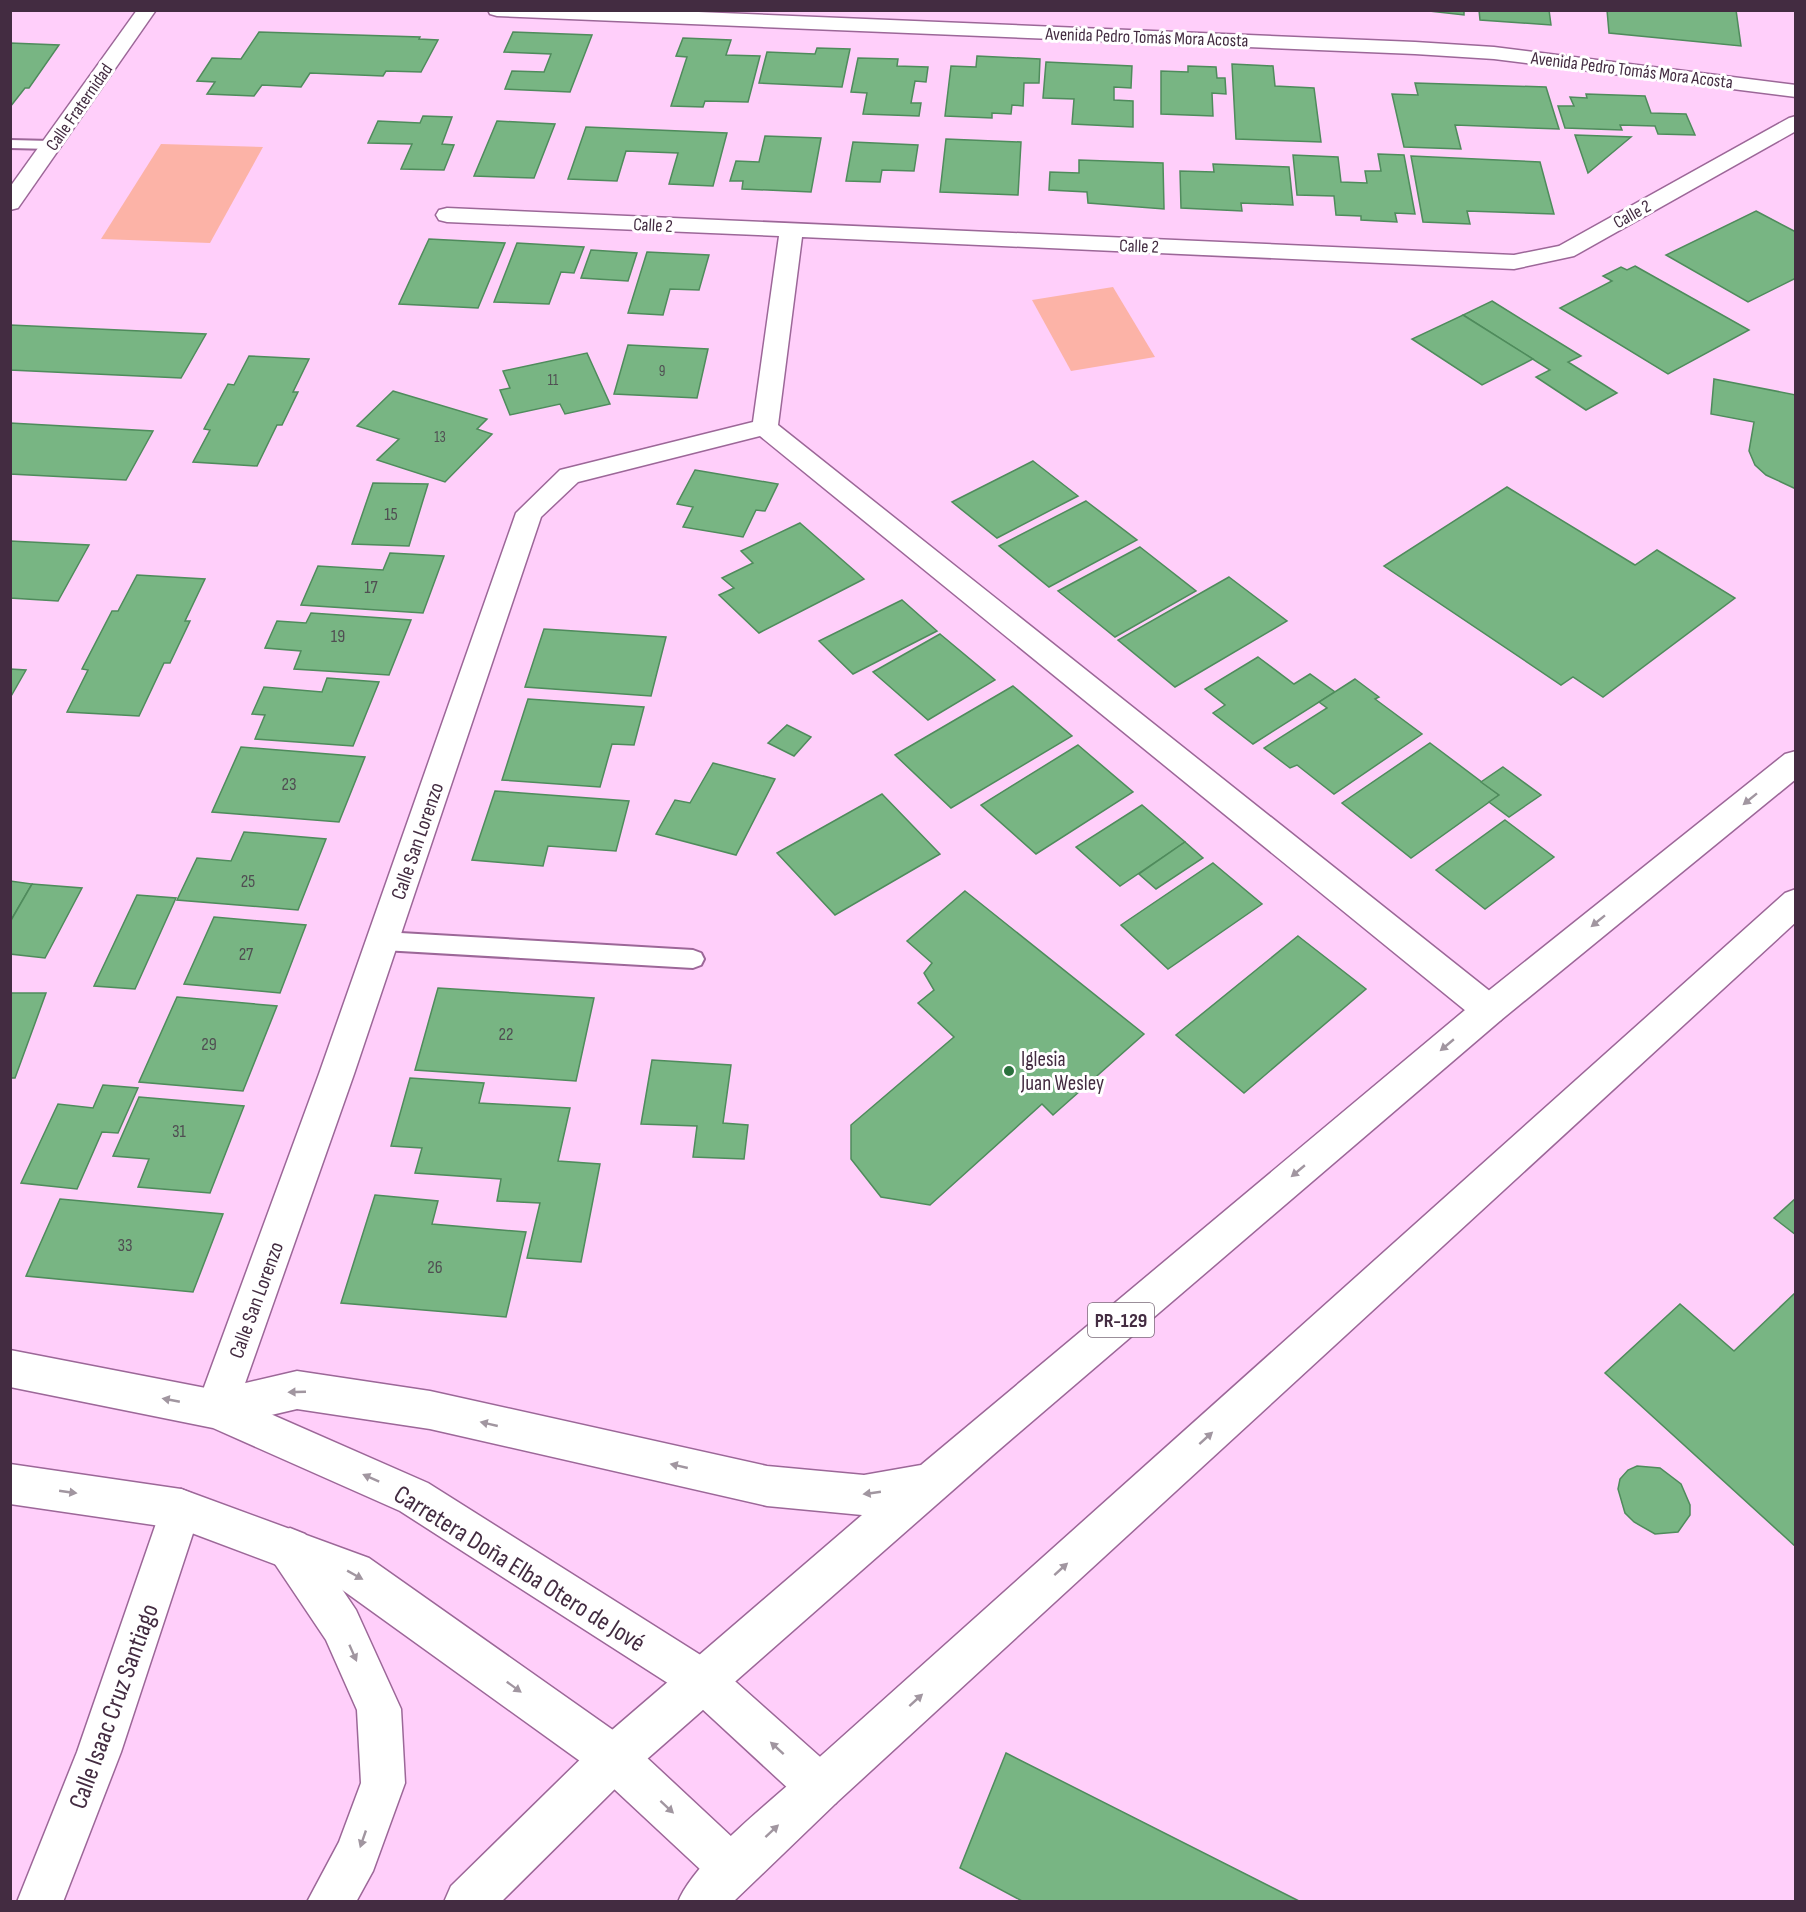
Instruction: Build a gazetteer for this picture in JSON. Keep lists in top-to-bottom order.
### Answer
{
  "streets": {
    "street": [
      "Avenida Pedro Tomás Mora Acosta",
      "Calle Fraternidad",
      "Calle 2",
      "Calle San Lorenzo",
      "PR-129",
      "Carretera Doña Elba Otero de Jové",
      "Calle Isaac Cruz Santiago"
    ]
  },
  "crossings": [
    ["Calle San Lorenzo", "Carretera Doña Elba Otero de Jové"],
    ["PR-129", "Carretera Doña Elba Otero de Jové"]
  ],
  "places": ["Iglesia Juan Wesley"],
  "house_numbers": [
    "9",
    "11",
    "13",
    "15",
    "17",
    "19",
    "23",
    "25",
    "27",
    "22",
    "29",
    "31",
    "33",
    "26"
  ]
}
